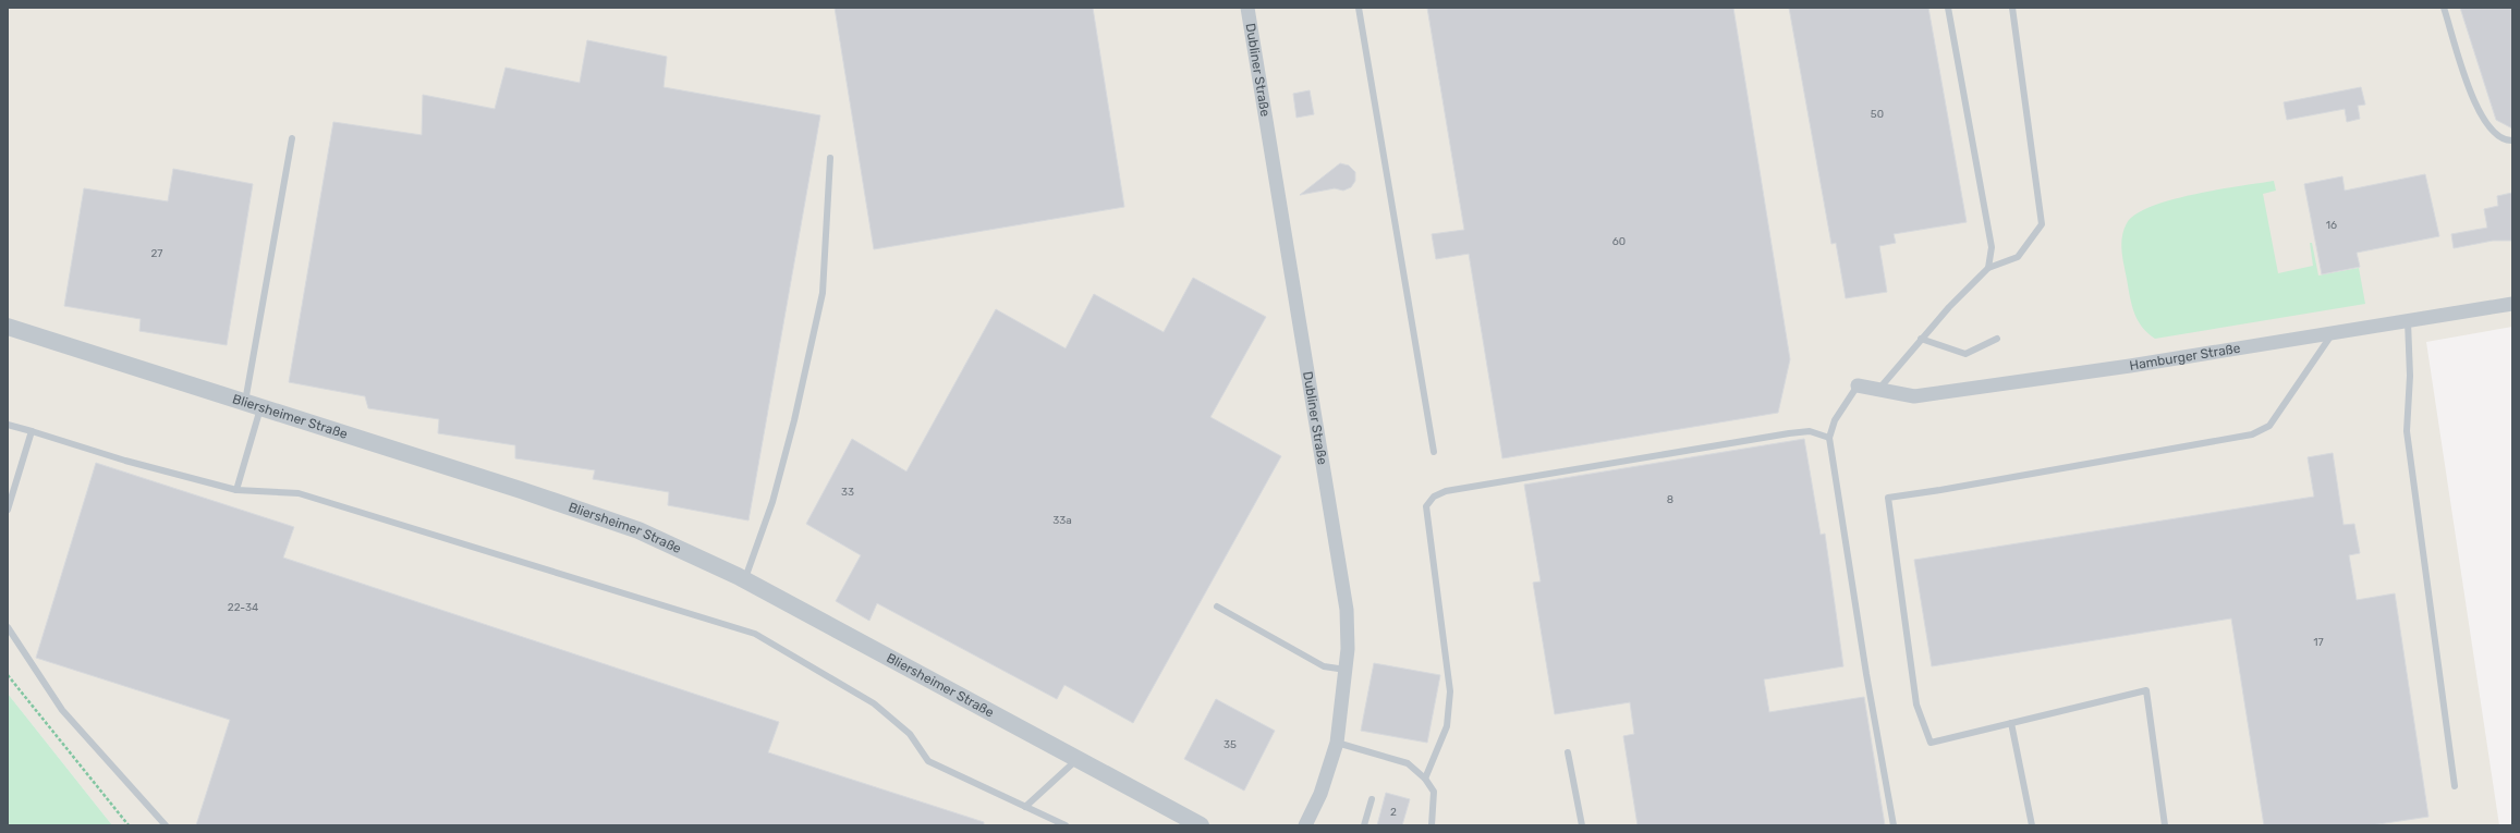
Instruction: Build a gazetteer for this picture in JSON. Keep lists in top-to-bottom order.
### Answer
{
  "streets": {
    "street": ["Dubliner Straße", "Hamburger Straße", "Bliersheimer Straße"]
  },
  "house_numbers": [
    "50",
    "16",
    "60",
    "27",
    "33",
    "8",
    "33a",
    "22-34",
    "17",
    "35",
    "2"
  ]
}
